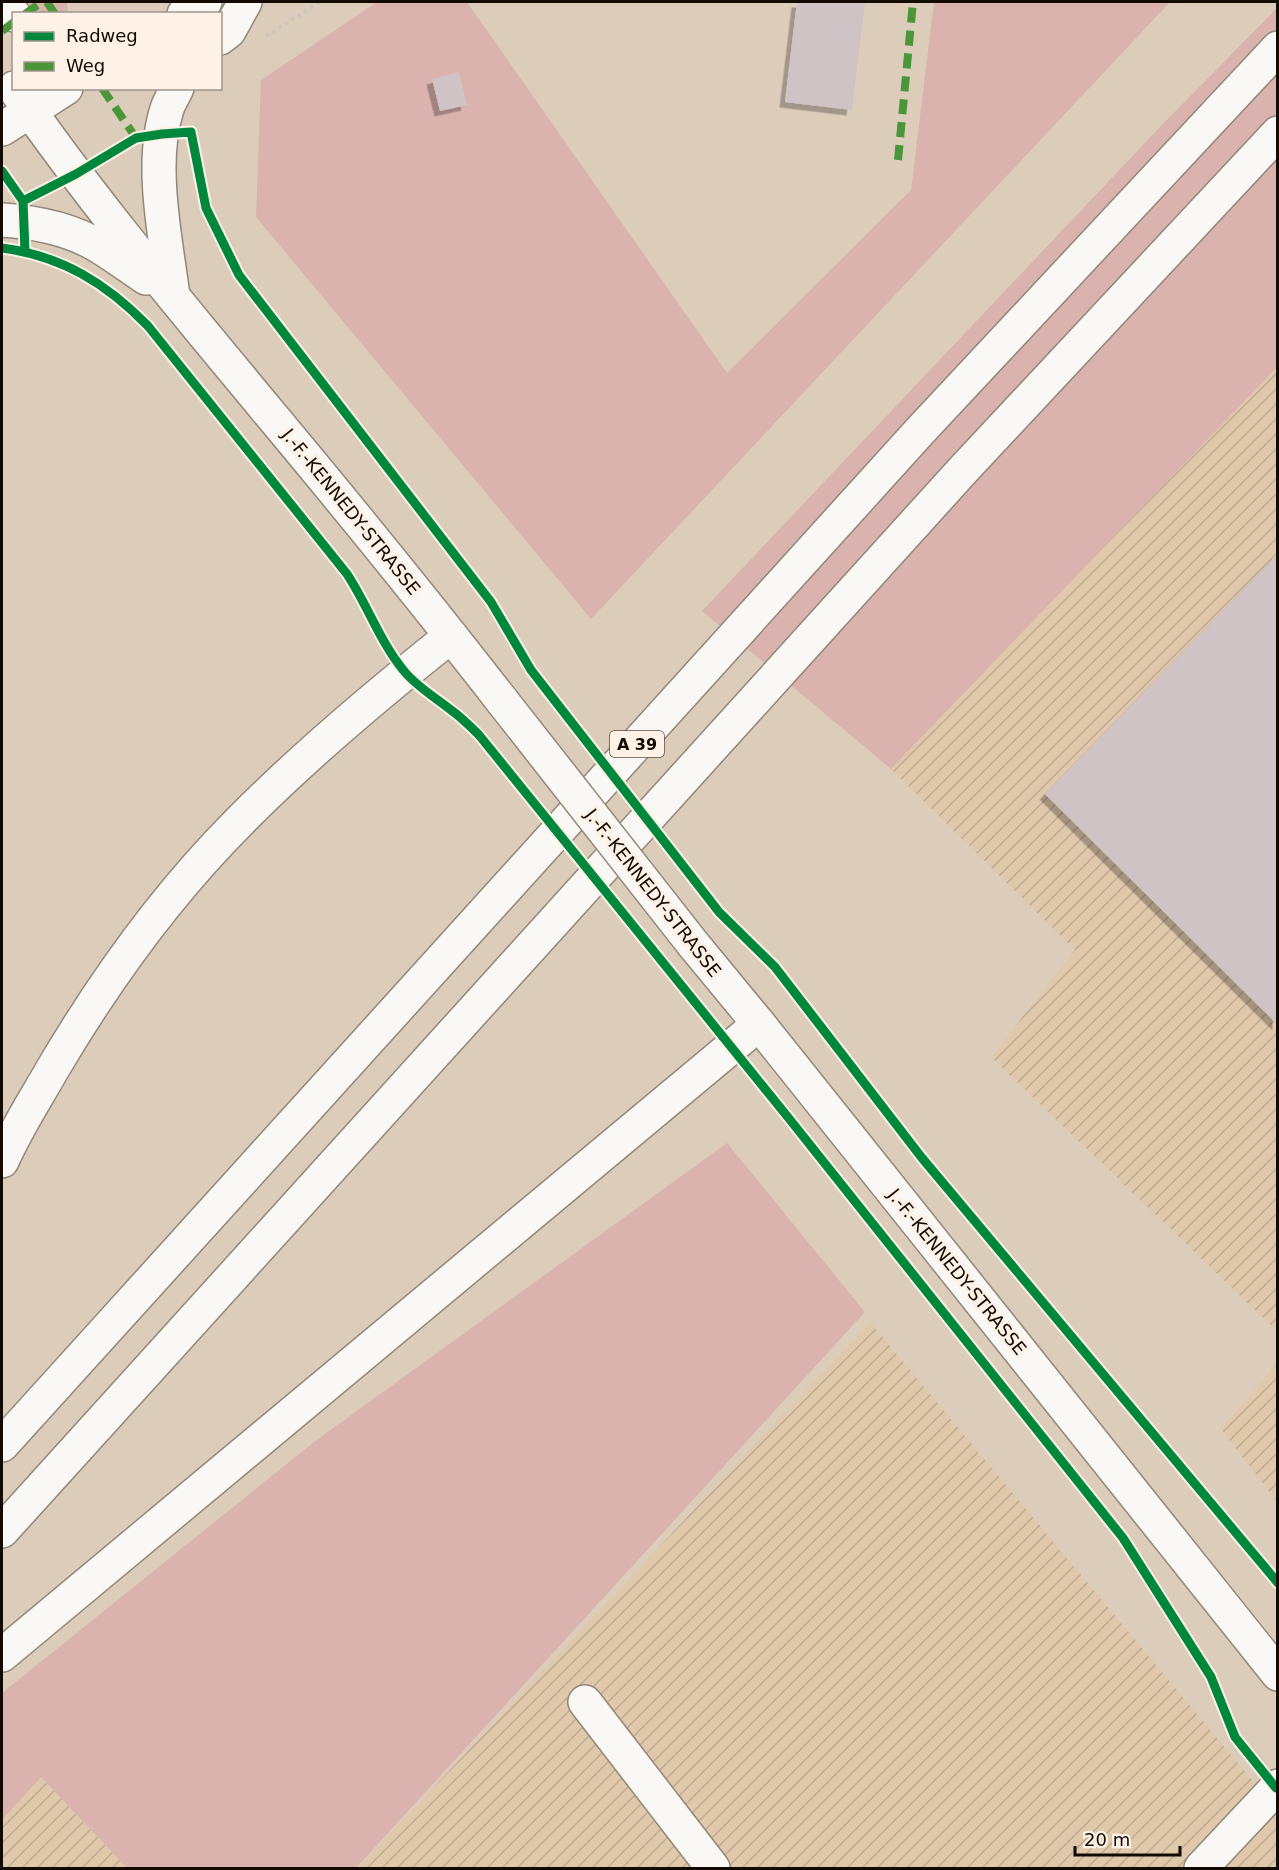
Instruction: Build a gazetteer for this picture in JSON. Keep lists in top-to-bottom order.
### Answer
{
  "streets": {
    "main road": ["J.-F.-KENNEDY-STRASSE", "A 39"]
  },
  "legend": ["Radweg", "Weg"],
  "scale_bar": "20 m"
}
